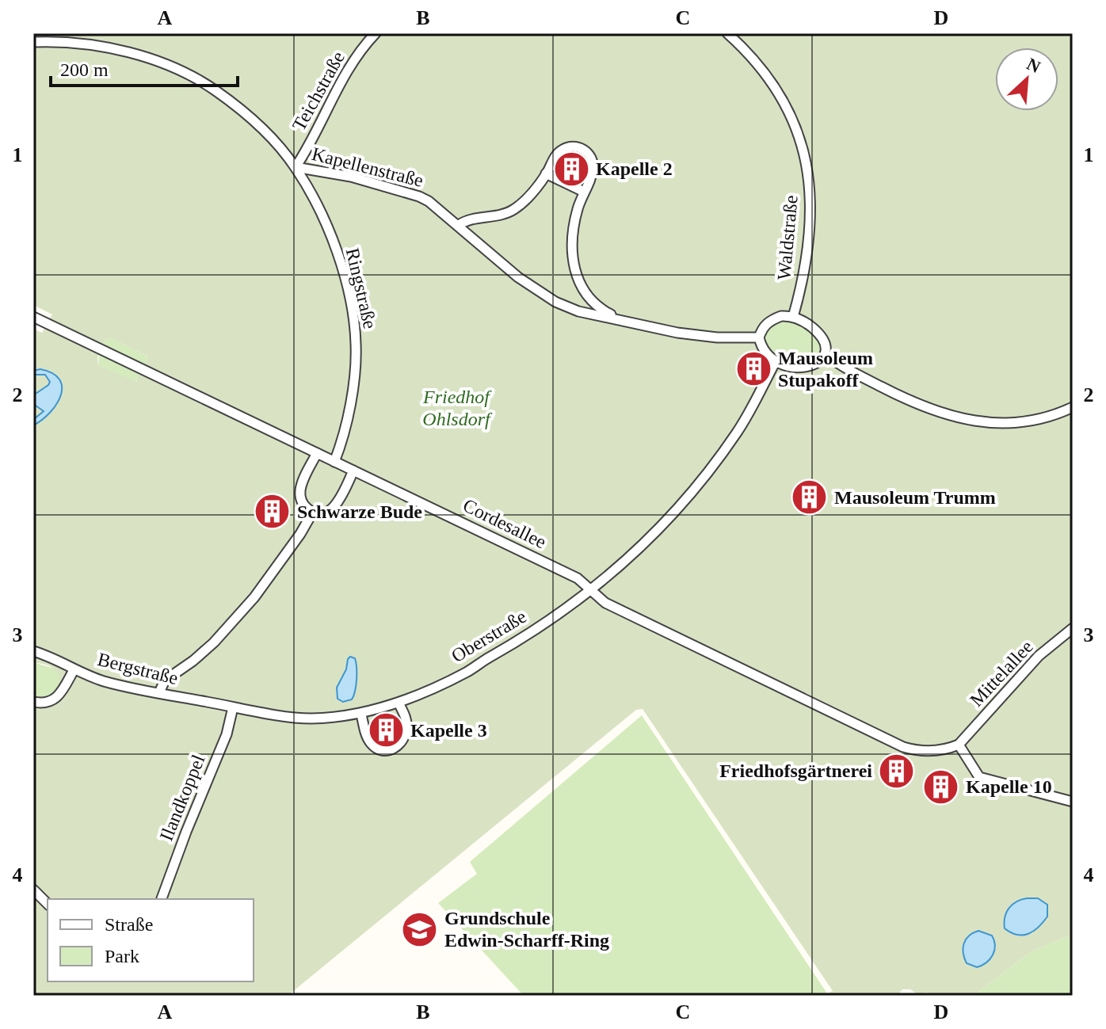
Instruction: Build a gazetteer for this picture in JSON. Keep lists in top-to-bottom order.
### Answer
{
  "streets": {
    "street": [
      "Teichstraße",
      "Kapellenstraße",
      "Waldstraße",
      "Ringstraße",
      "Cordesallee",
      "Oberstraße",
      "Bergstraße",
      "Mittelallee",
      "Ilandkoppel"
    ]
  },
  "crossings": [
    ["Teichstraße", "Kapellenstraße"],
    ["Teichstraße", "Ringstraße"],
    ["Kapellenstraße", "Waldstraße"],
    ["Kapellenstraße", "Ringstraße"],
    ["Ringstraße", "Cordesallee"],
    ["Cordesallee", "Oberstraße"],
    ["Cordesallee", "Mittelallee"],
    ["Oberstraße", "Bergstraße"],
    ["Oberstraße", "Ilandkoppel"]
  ],
  "parks": ["Friedhof Ohlsdorf"],
  "places": {
    "building": [
      "Kapelle 2",
      "Mausoleum Stupakoff",
      "Mausoleum Trumm",
      "Schwarze Bude",
      "Kapelle 3",
      "Friedhofsgärtnerei",
      "Kapelle 10"
    ],
    "school or university": ["Grundschule Edwin-Scharff-Ring"]
  },
  "legend": ["Straße", "Park"],
  "scale_bar": "200 m",
  "north": "top right",
  "grid": {
    "columns": [
      "A",
      "B",
      "C",
      "D"
    ],
    "rows": [
      "1",
      "2",
      "3",
      "4"
    ]
  }
}
